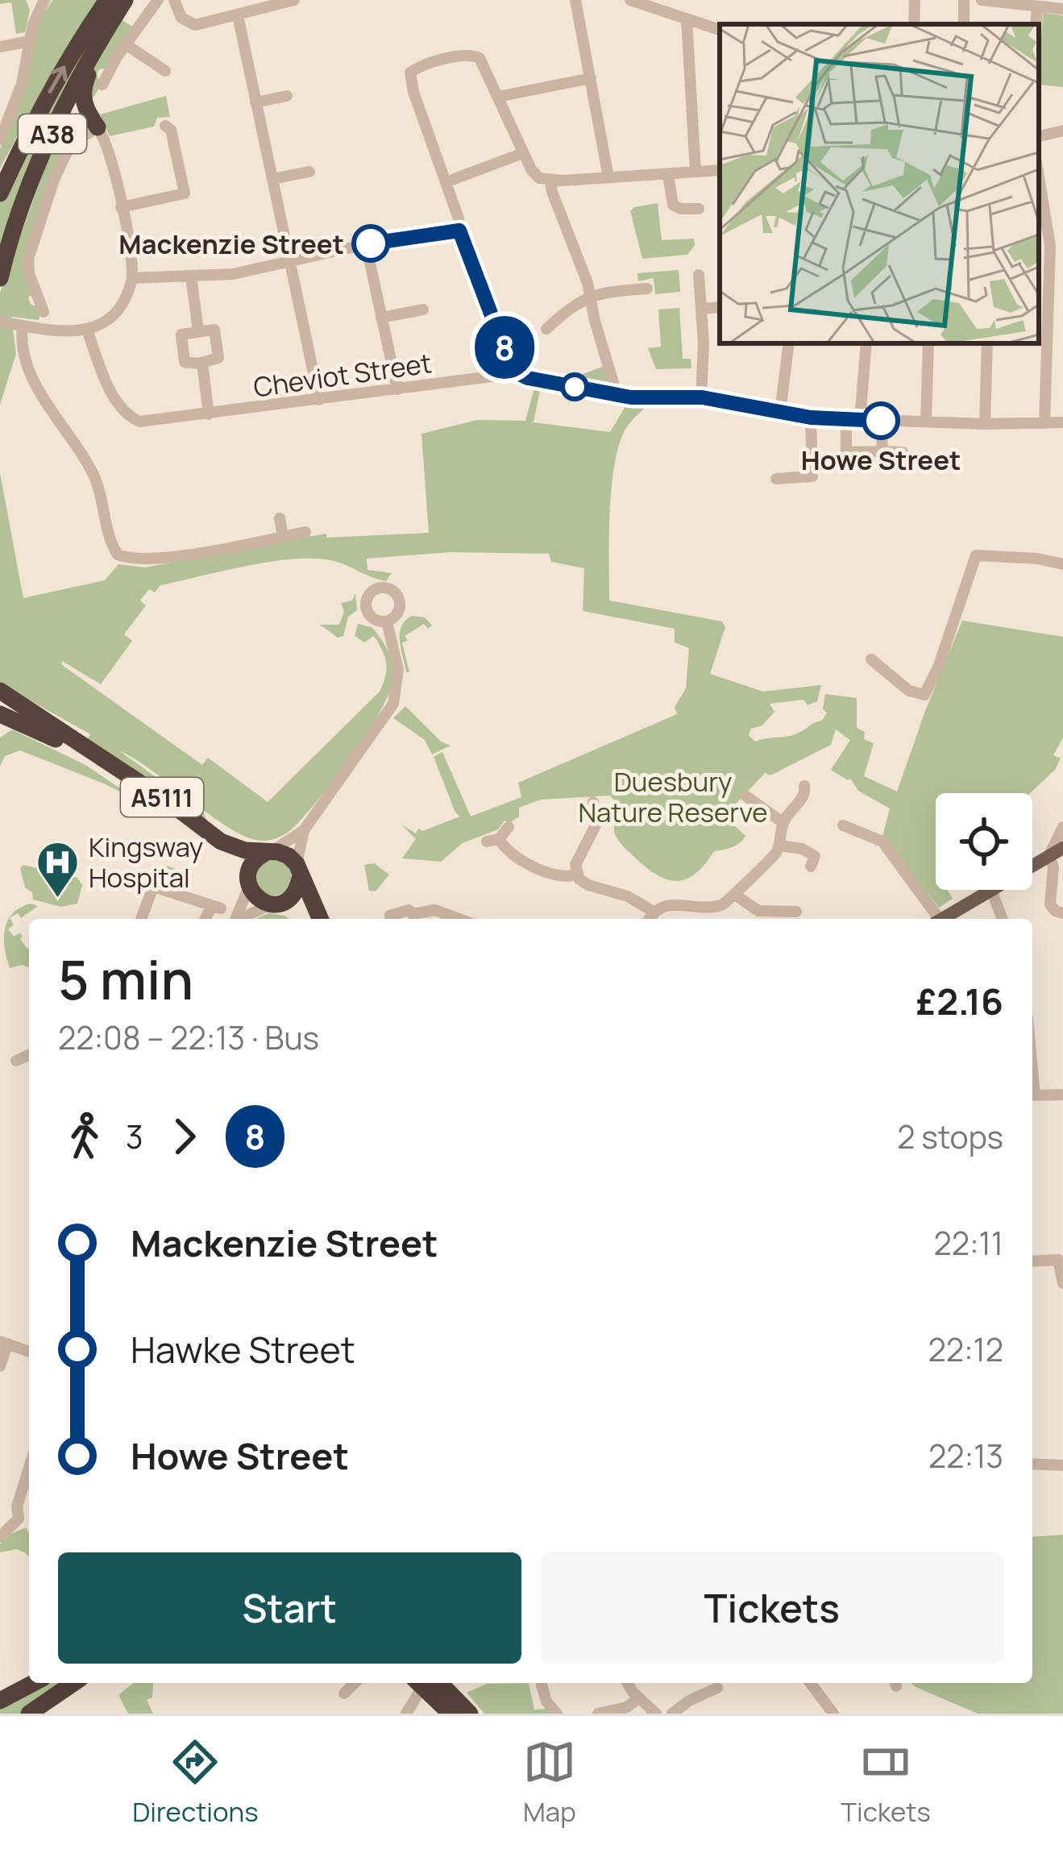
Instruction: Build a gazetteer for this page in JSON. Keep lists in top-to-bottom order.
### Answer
{
  "streets": {
    "highway": ["A38", "A5111"],
    "street": ["Cheviot Street"]
  },
  "parks": ["Duesbury Nature Reserve"],
  "places": {
    "other": ["Mackenzie Street", "Howe Street"],
    "hospital": ["Kingsway Hospital"]
  },
  "lines": ["bus line 8"],
  "page": {
    "on_map": "8",
    "heading": ["5 min", "22:08 – 22:13 · Bus", "£2.16"],
    "legs": ["3", "8", "2 stops"],
    "list": [
      {
        "name": "Mackenzie Street",
        "value": "22:11"
      },
      {
        "name": "Hawke Street",
        "value": "22:12"
      },
      {
        "name": "Howe Street",
        "value": "22:13"
      }
    ],
    "buttons": ["Start", "Tickets"],
    "tabs": ["Directions", "Map", "Tickets"]
  }
}
